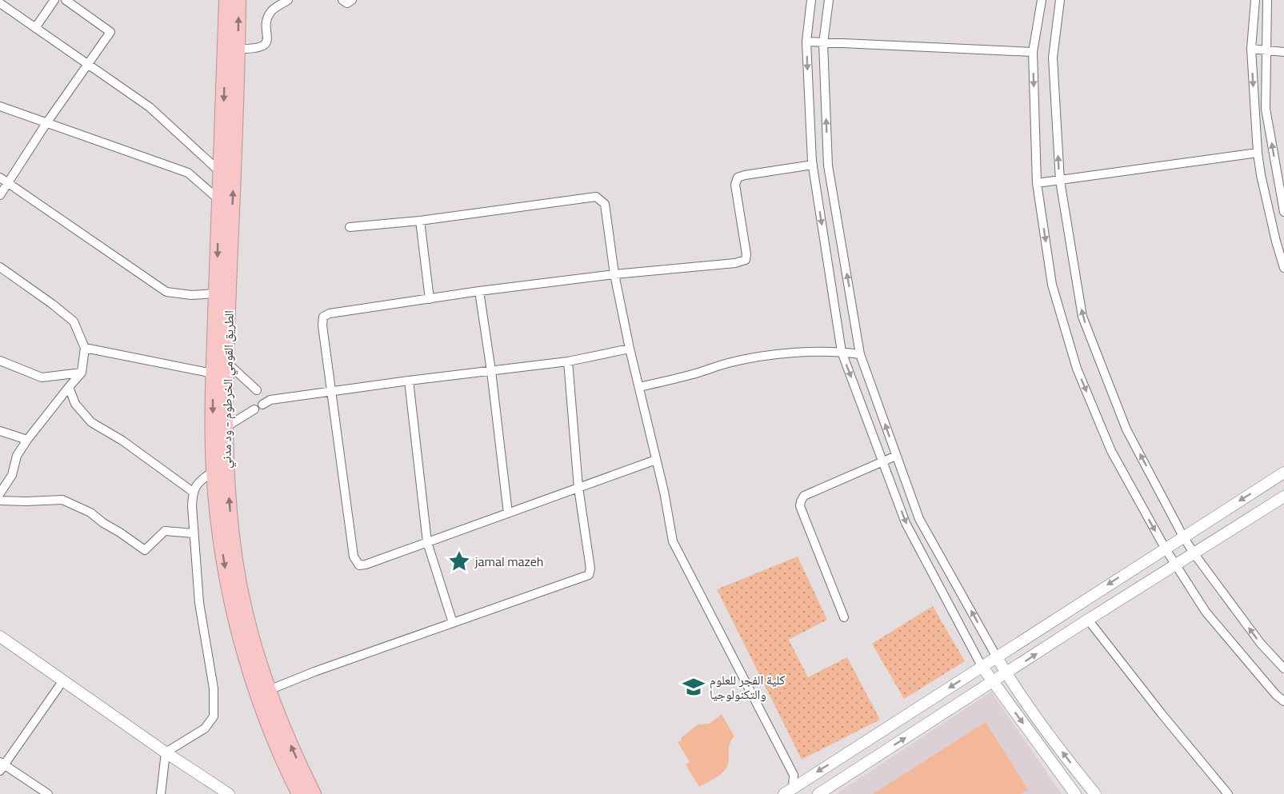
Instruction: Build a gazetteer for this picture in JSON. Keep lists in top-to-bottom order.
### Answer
{
  "streets": {
    "highway": ["الطريق القومي الخرطوم - ود مدني"]
  },
  "places": {
    "place": ["jamal mazeh"],
    "school or university": ["كلية الفجر للعلوم والتكنولوجيا"]
  }
}
